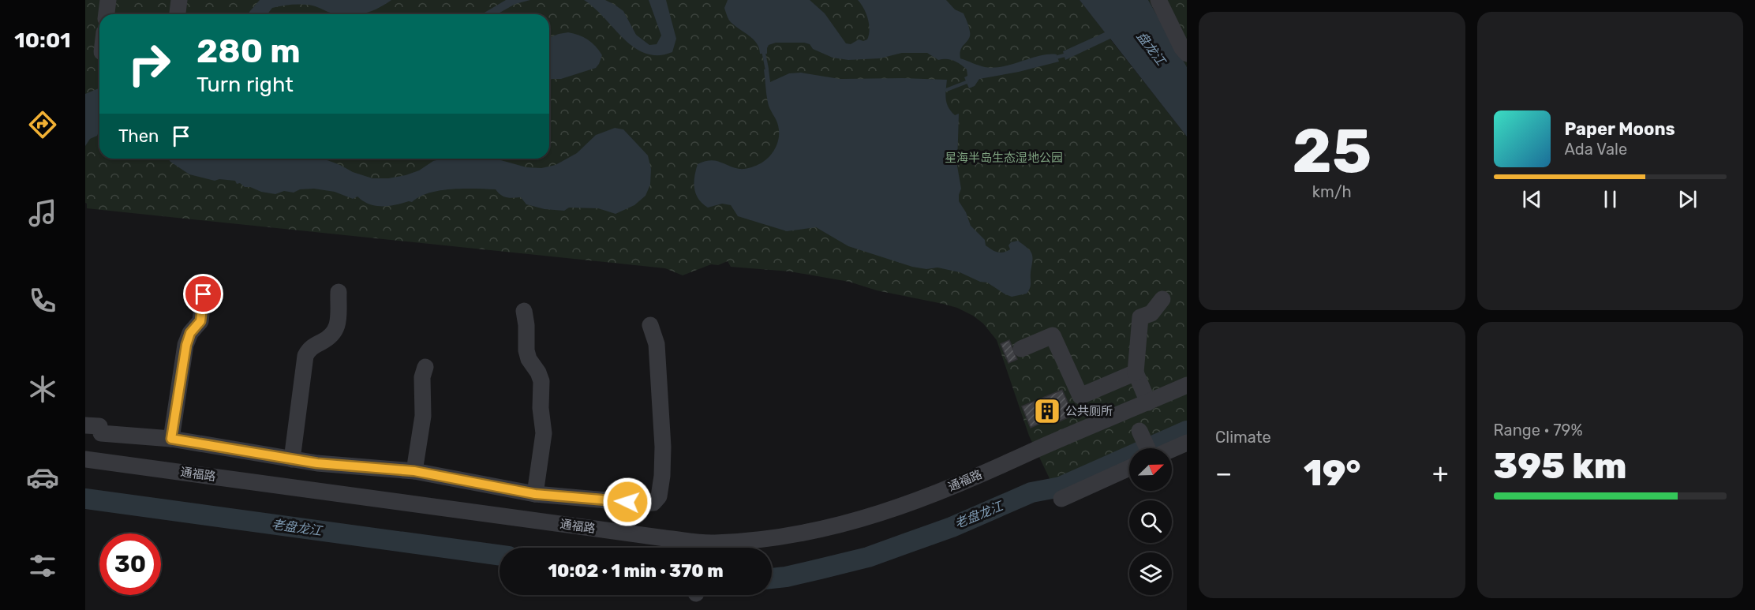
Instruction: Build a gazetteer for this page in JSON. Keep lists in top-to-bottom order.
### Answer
{
  "streets": {
    "street": ["通福路"]
  },
  "water": ["盘龙江", "老盘龙江"],
  "parks": ["星海半岛生态湿地公园"],
  "places": {
    "building": ["公共厕所"]
  },
  "north": "top right",
  "page": {
    "tabs": "10:01",
    "tile": [
      ["25", "km/h"],
      "Climate",
      ["Range · 79%", "395 km"]
    ],
    "turn": ["280 m", "Turn right"],
    "song": ["Paper Moons", "Ada Vale"],
    "then": "Then",
    "heat": ["−", "19°", "+"],
    "limit": "30",
    "trip": "10:02 · 1 min · 370 m"
  }
}
